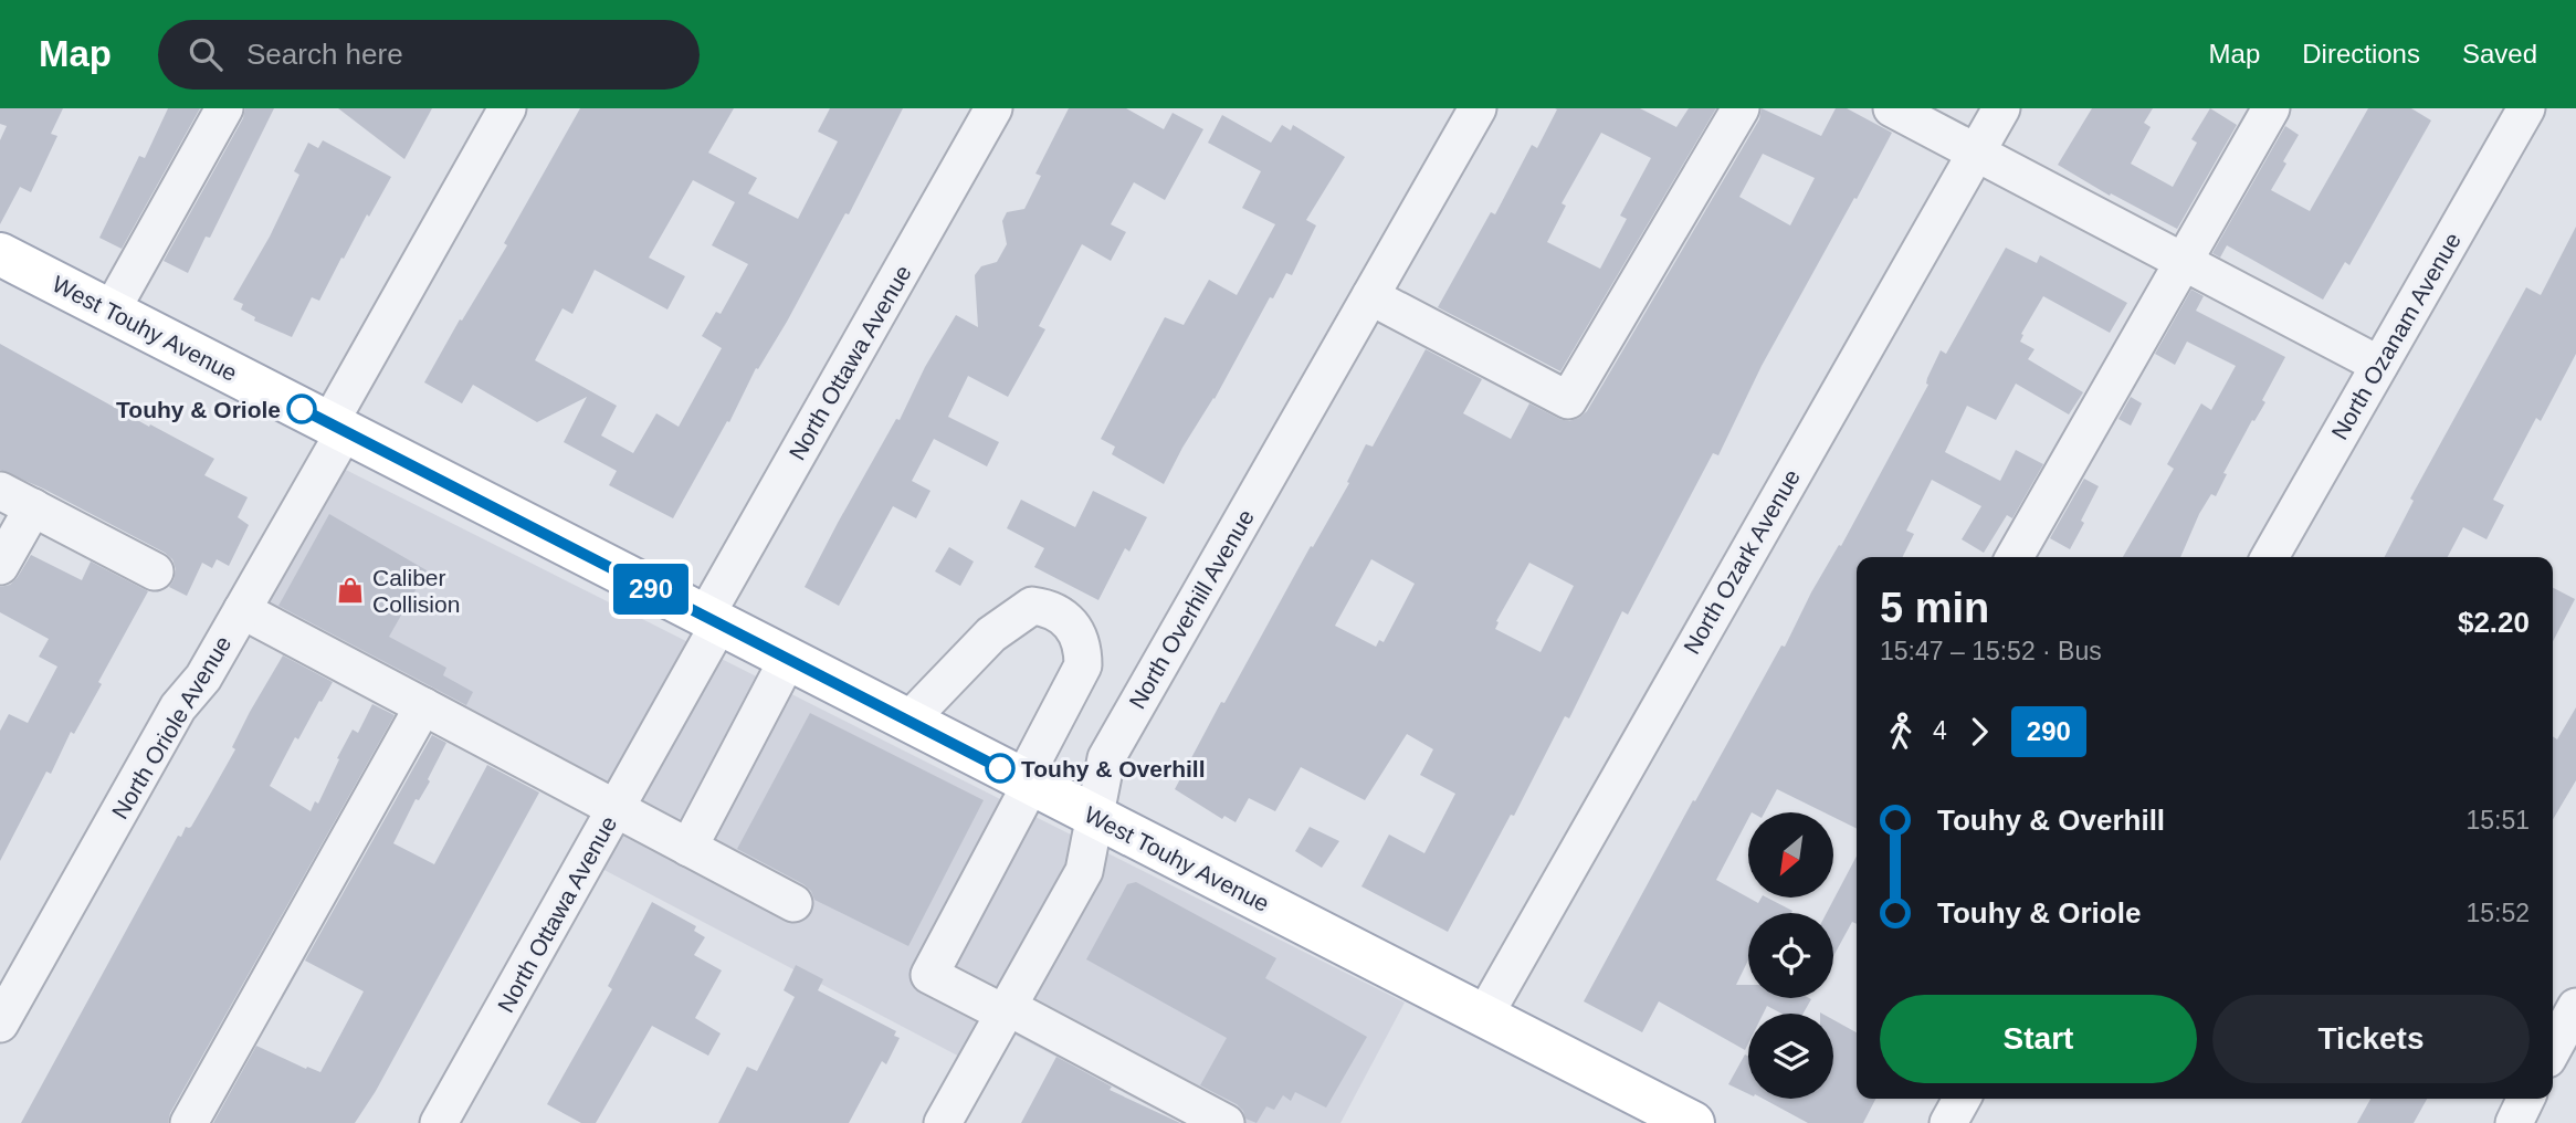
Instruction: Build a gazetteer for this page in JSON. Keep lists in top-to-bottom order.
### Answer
{
  "streets": {
    "main road": ["West Touhy Avenue"],
    "street": [
      "North Ozanam Avenue",
      "North Ottawa Avenue",
      "North Ozark Avenue",
      "North Overhill Avenue",
      "North Oriole Avenue"
    ]
  },
  "crossings": [
    ["West Touhy Avenue", "North Ottawa Avenue"],
    ["West Touhy Avenue", "North Ozark Avenue"],
    ["West Touhy Avenue", "North Overhill Avenue"],
    ["West Touhy Avenue", "North Oriole Avenue"]
  ],
  "places": {
    "other": ["Touhy & Oriole", "Touhy & Overhill"],
    "shop": ["Caliber Collision"]
  },
  "lines": ["bus line 290"],
  "north": "bottom left",
  "page": {
    "header": "Map",
    "search": "Search here",
    "nav": ["Map", "Directions", "Saved"],
    "on_map": "290",
    "heading": ["5 min", "15:47 – 15:52 · Bus", "$2.20"],
    "legs": ["4", "290"],
    "list": [
      {
        "name": "Touhy & Overhill",
        "value": "15:51"
      },
      {
        "name": "Touhy & Oriole",
        "value": "15:52"
      }
    ],
    "buttons": ["Start", "Tickets"]
  }
}
